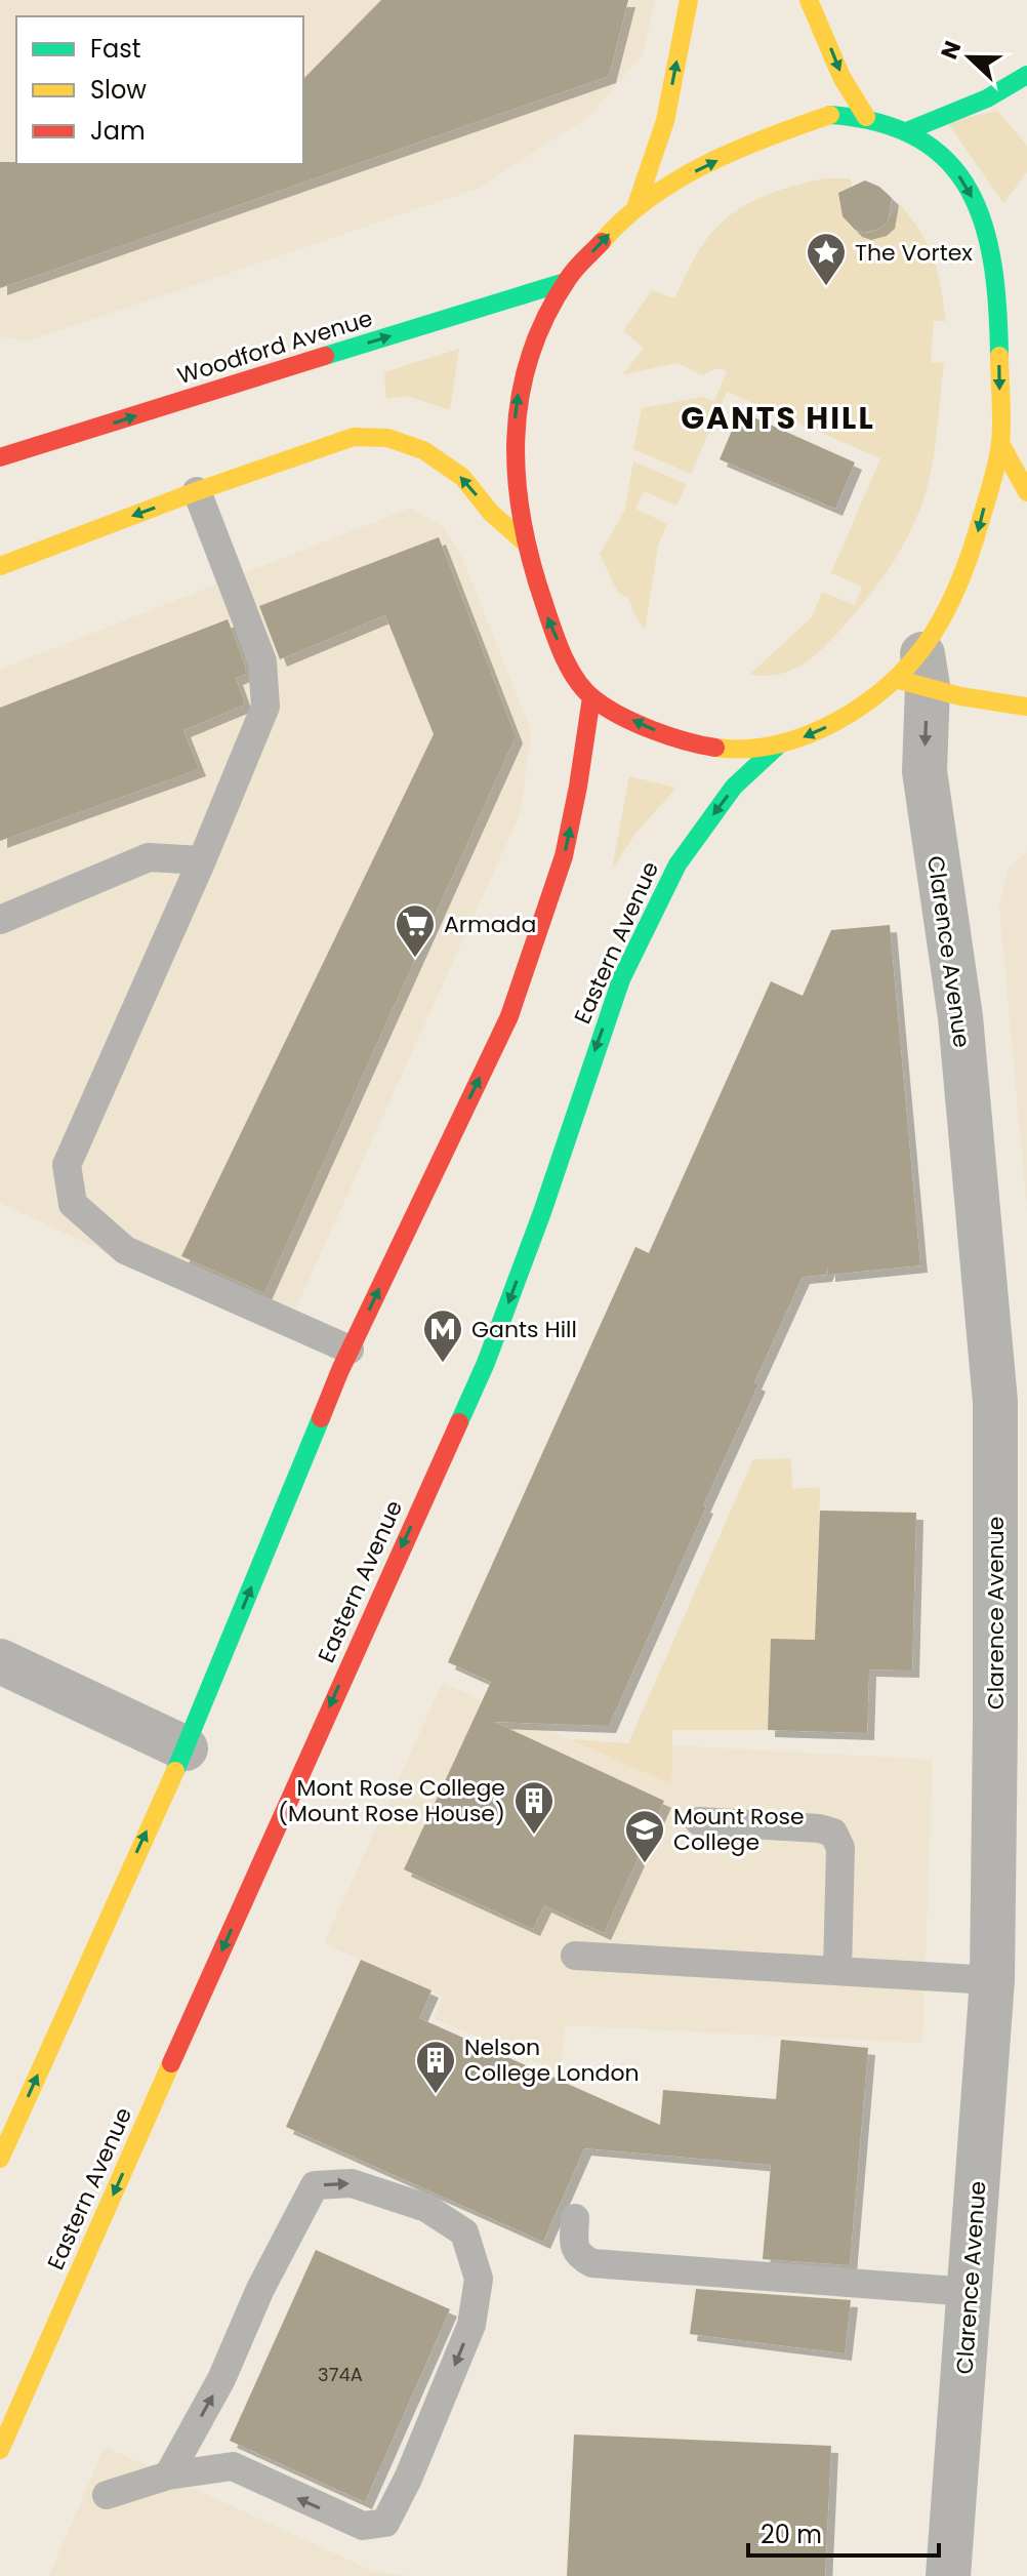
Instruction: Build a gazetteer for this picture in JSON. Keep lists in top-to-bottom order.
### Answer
{
  "streets": {
    "main road": ["Woodford Avenue", "Eastern Avenue"],
    "street": ["Clarence Avenue"]
  },
  "one_way": ["Clarence Avenue"],
  "districts": ["GANTS HILL"],
  "places": {
    "place": ["The Vortex"],
    "supermarket": ["Armada"],
    "metro station": ["Gants Hill"],
    "building": ["Mont Rose College (Mount Rose House)", "Nelson College London"],
    "school or university": ["Mount Rose College"]
  },
  "house_numbers": ["374A"],
  "legend": ["Fast", "Slow", "Jam"],
  "scale_bar": "20 m",
  "north": "left"
}
